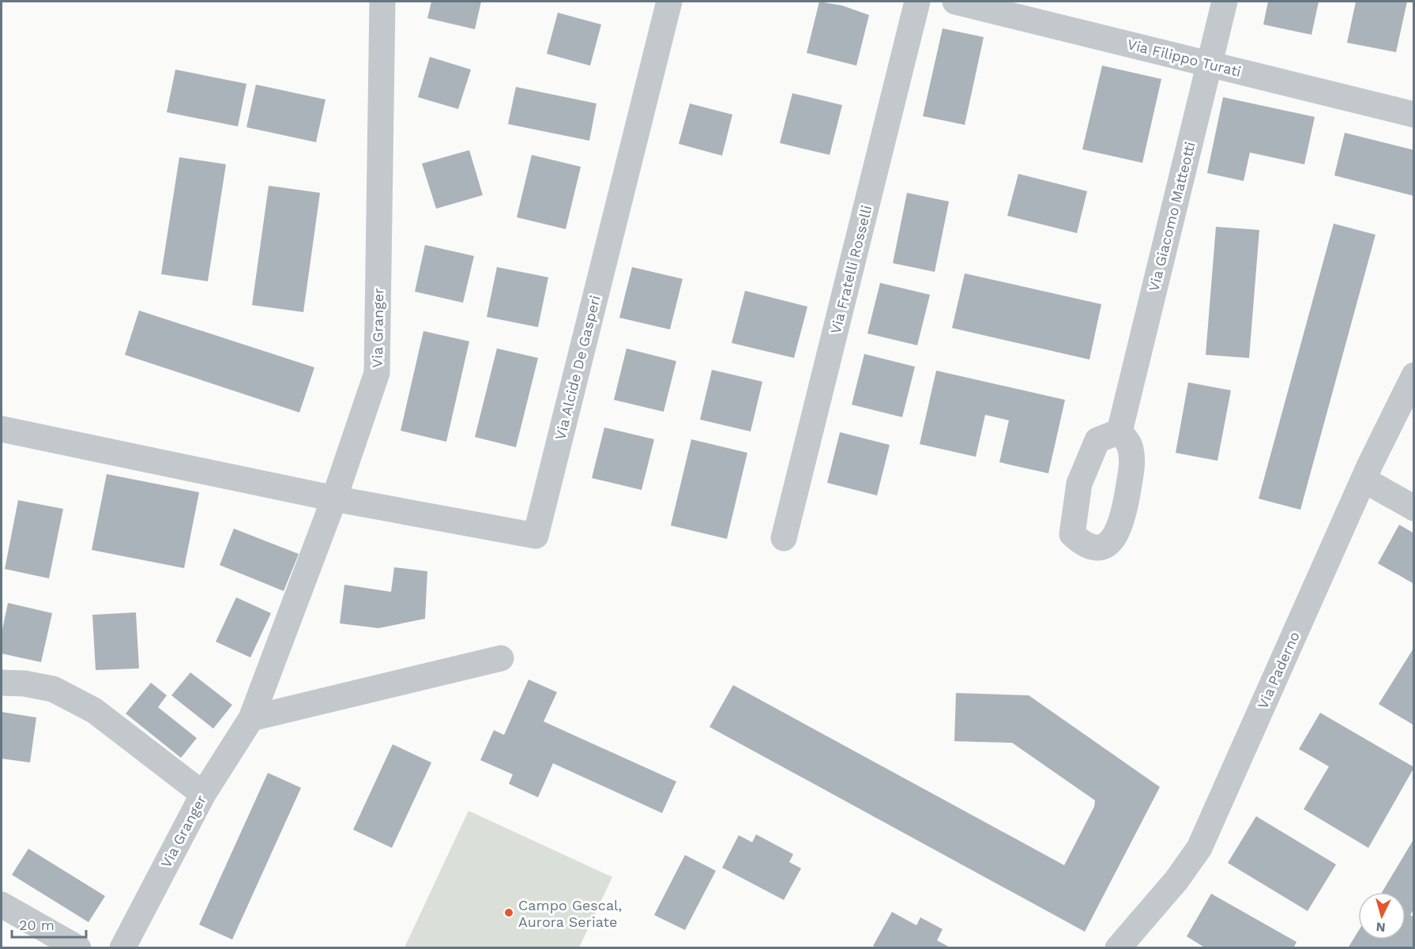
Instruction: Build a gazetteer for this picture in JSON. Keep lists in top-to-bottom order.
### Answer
{
  "streets": {
    "street": [
      "Via Filippo Turati",
      "Via Giacomo Matteotti",
      "Via Fratelli Rosselli",
      "Via Granger",
      "Via Alcide De Gasperi",
      "Via Paderno"
    ]
  },
  "crossings": [
    ["Via Filippo Turati", "Via Giacomo Matteotti"],
    ["Via Granger", "Via Alcide De Gasperi"]
  ],
  "places": ["Campo Gescal, Aurora Seriate"],
  "scale_bar": "20 m",
  "north": "bottom"
}
